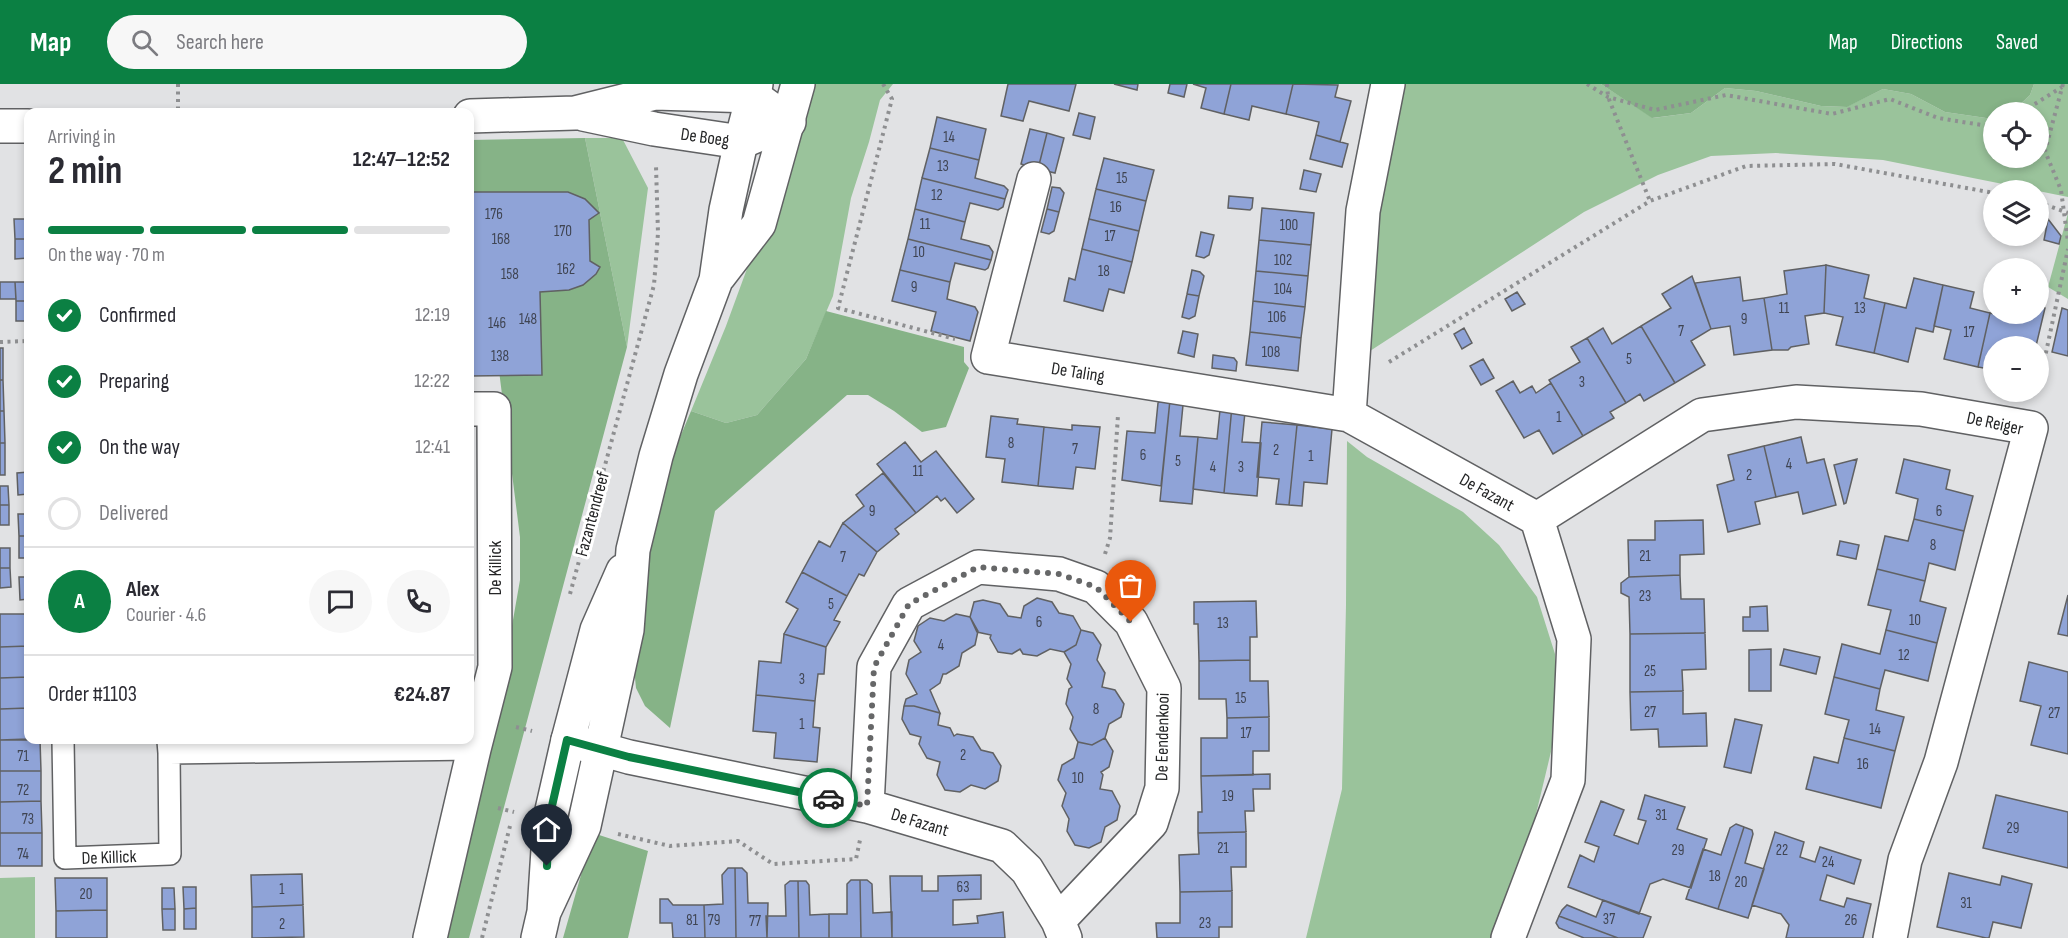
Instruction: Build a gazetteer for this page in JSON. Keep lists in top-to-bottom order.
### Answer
{
  "streets": {
    "street": [
      "De Boeg",
      "De Taling",
      "De Reiger",
      "De Fazant",
      "De Killick",
      "De Eendenkooi"
    ],
    "path": ["Fazantendreef"]
  },
  "crossings": [
    ["De Boeg", "Fazantendreef"],
    ["De Taling", "De Fazant"],
    ["De Reiger", "De Fazant"],
    ["De Fazant", "De Eendenkooi"]
  ],
  "house_numbers": [
    "14",
    "13",
    "15",
    "12",
    "16",
    "176",
    "11",
    "100",
    "170",
    "17",
    "168",
    "10",
    "102",
    "162",
    "18",
    "158",
    "9",
    "104",
    "11",
    "13",
    "106",
    "148",
    "9",
    "146",
    "7",
    "17",
    "108",
    "138",
    "5",
    "3",
    "1",
    "8",
    "7",
    "2",
    "6",
    "1",
    "5",
    "4",
    "4",
    "3",
    "11",
    "2",
    "9",
    "6",
    "8",
    "21",
    "7",
    "23",
    "5",
    "10",
    "6",
    "13",
    "4",
    "12",
    "25",
    "3",
    "15",
    "8",
    "27",
    "27",
    "1",
    "14",
    "17",
    "2",
    "71",
    "16",
    "10",
    "72",
    "19",
    "31",
    "73",
    "29",
    "21",
    "29",
    "22",
    "74",
    "24",
    "18",
    "20",
    "63",
    "1",
    "20",
    "31",
    "37",
    "81",
    "79",
    "26",
    "77",
    "23",
    "2"
  ],
  "page": {
    "header": "Map",
    "search": "Search here",
    "nav": ["Map", "Directions", "Saved"],
    "map_buttons": ["+", "−"],
    "heading": ["2 min", "Arriving in", "12:47–12:52"],
    "panel": [
      "Alex",
      "Courier · 4.6",
      "Order #1103",
      "€24.87"
    ],
    "bar": "On the way · 70 m",
    "list": [
      ["Confirmed", "12:19"],
      ["Preparing", "12:22"],
      ["On the way", "12:41"],
      "Delivered"
    ],
    "round": "A"
  }
}
